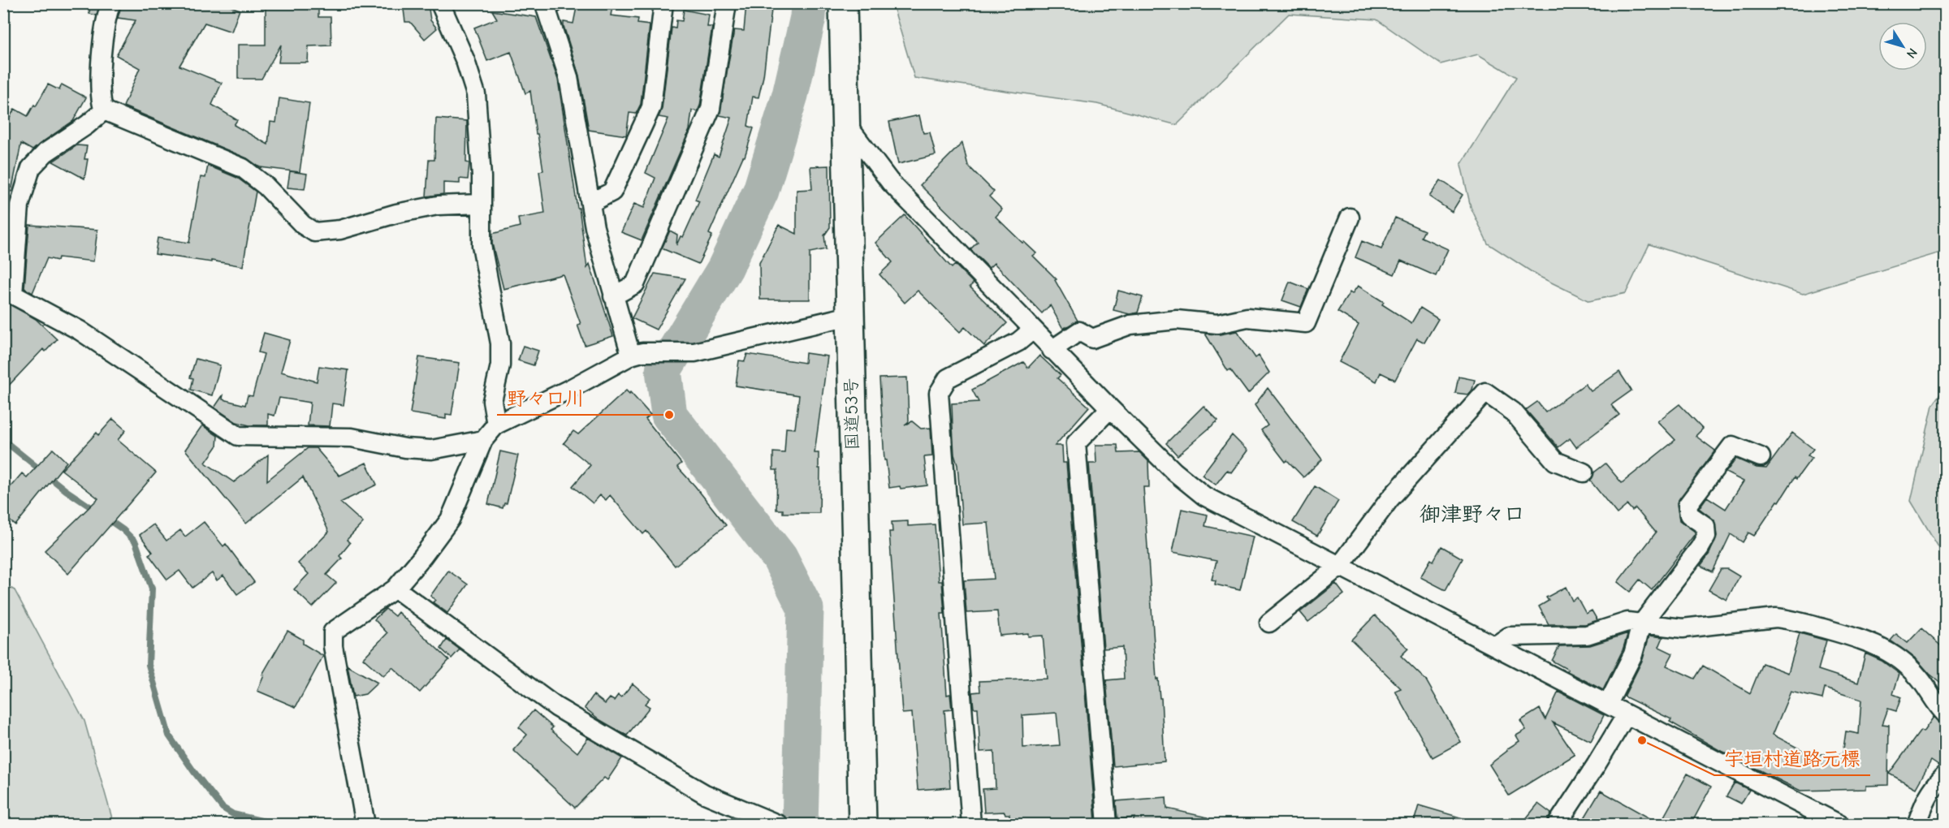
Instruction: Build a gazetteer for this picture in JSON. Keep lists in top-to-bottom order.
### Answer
{
  "streets": {
    "highway": ["国道53号"]
  },
  "districts": ["御津野々口"],
  "places": ["野々口川", "宇垣村道路元標"],
  "north": "bottom right"
}
